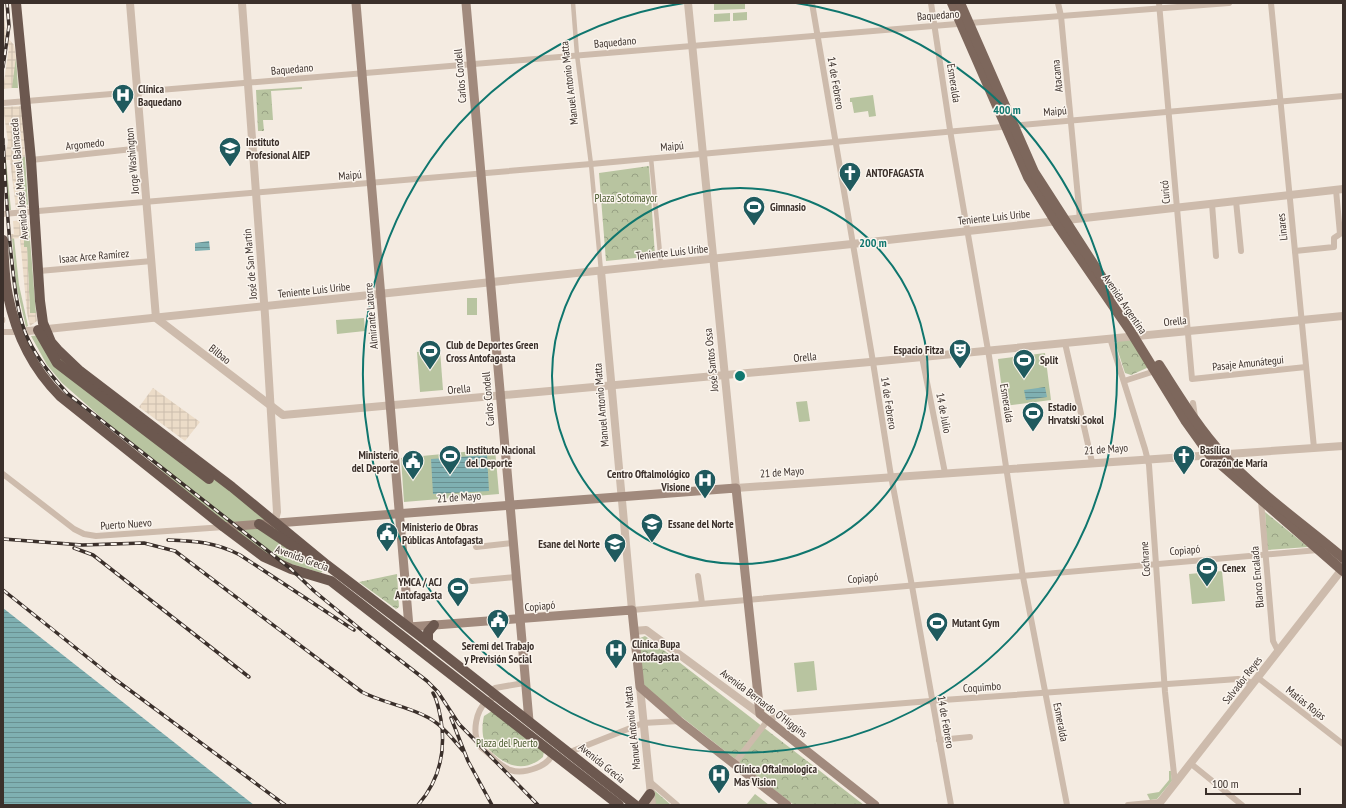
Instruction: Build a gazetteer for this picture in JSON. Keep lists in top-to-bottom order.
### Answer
{
  "streets": {
    "highway": ["Avenida José Manuel Balmaceda", "Avenida Grecia"],
    "main road": [
      "Carlos Condell",
      "Manuel Antonio Matta",
      "Avenida Argentina",
      "Almirante Latorre",
      "José Santos Ossa",
      "21 de Mayo",
      "Copiapó",
      "Avenida Bernardo O'Higgins"
    ],
    "street": [
      "Baquedano",
      "Atacama",
      "14 de Febrero",
      "Esmeralda",
      "Maipú",
      "Argomedo",
      "Jorge Washington",
      "Curicó",
      "Teniente Luis Uribe",
      "Linares",
      "Isaac Arce Ramírez",
      "José de San Martín",
      "Orella",
      "Bilbao",
      "Pasaje Amunátegui",
      "14 de Julio",
      "Puerto Nuevo",
      "Cochrane",
      "Blanco Encalada",
      "Salvador Reyes",
      "Coquimbo",
      "Matías Rojas"
    ]
  },
  "crossings": [
    ["Baquedano", "Carlos Condell"],
    ["Baquedano", "Atacama"],
    ["Baquedano", "Manuel Antonio Matta"],
    ["Baquedano", "14 de Febrero"],
    ["Baquedano", "Esmeralda"],
    ["Baquedano", "Jorge Washington"],
    ["Baquedano", "Avenida José Manuel Balmaceda"],
    ["Baquedano", "Curicó"],
    ["Baquedano", "José de San Martín"],
    ["Baquedano", "Avenida Argentina"],
    ["Baquedano", "Almirante Latorre"],
    ["Baquedano", "José Santos Ossa"],
    ["Carlos Condell", "Maipú"],
    ["Carlos Condell", "Teniente Luis Uribe"],
    ["Carlos Condell", "Orella"],
    ["Carlos Condell", "21 de Mayo"],
    ["Carlos Condell", "Copiapó"],
    ["Carlos Condell", "Avenida Grecia"],
    ["Atacama", "Maipú"],
    ["Atacama", "Teniente Luis Uribe"],
    ["Manuel Antonio Matta", "Maipú"],
    ["Manuel Antonio Matta", "Teniente Luis Uribe"],
    ["Manuel Antonio Matta", "Orella"],
    ["Manuel Antonio Matta", "21 de Mayo"],
    ["Manuel Antonio Matta", "Copiapó"],
    ["Manuel Antonio Matta", "Avenida Bernardo O'Higgins"],
    ["14 de Febrero", "Maipú"],
    ["14 de Febrero", "Teniente Luis Uribe"],
    ["14 de Febrero", "Orella"],
    ["14 de Febrero", "21 de Mayo"],
    ["14 de Febrero", "Copiapó"],
    ["14 de Febrero", "Coquimbo"],
    ["Esmeralda", "Maipú"],
    ["Esmeralda", "Teniente Luis Uribe"],
    ["Esmeralda", "Orella"],
    ["Esmeralda", "21 de Mayo"],
    ["Esmeralda", "Copiapó"],
    ["Esmeralda", "Coquimbo"],
    ["Maipú", "Jorge Washington"],
    ["Maipú", "Avenida José Manuel Balmaceda"],
    ["Maipú", "Curicó"],
    ["Maipú", "Linares"],
    ["Maipú", "José de San Martín"],
    ["Maipú", "Avenida Argentina"],
    ["Maipú", "Almirante Latorre"],
    ["Maipú", "José Santos Ossa"],
    ["Argomedo", "Jorge Washington"],
    ["Argomedo", "Avenida José Manuel Balmaceda"],
    ["Jorge Washington", "Teniente Luis Uribe"],
    ["Jorge Washington", "Isaac Arce Ramírez"],
    ["Jorge Washington", "Bilbao"],
    ["Avenida José Manuel Balmaceda", "Teniente Luis Uribe"],
    ["Avenida José Manuel Balmaceda", "Isaac Arce Ramírez"],
    ["Avenida José Manuel Balmaceda", "Avenida Grecia"],
    ["Curicó", "Teniente Luis Uribe"],
    ["Curicó", "Orella"],
    ["Curicó", "Pasaje Amunátegui"],
    ["Teniente Luis Uribe", "Linares"],
    ["Teniente Luis Uribe", "José de San Martín"],
    ["Teniente Luis Uribe", "Avenida Argentina"],
    ["Teniente Luis Uribe", "Almirante Latorre"],
    ["Teniente Luis Uribe", "Bilbao"],
    ["Teniente Luis Uribe", "José Santos Ossa"],
    ["Teniente Luis Uribe", "Avenida Grecia"],
    ["Linares", "Orella"],
    ["Linares", "Pasaje Amunátegui"],
    ["Linares", "21 de Mayo"],
    ["José de San Martín", "Orella"],
    ["José de San Martín", "Bilbao"],
    ["José de San Martín", "21 de Mayo"],
    ["José de San Martín", "Avenida Grecia"],
    ["Avenida Argentina", "Orella"],
    ["Avenida Argentina", "21 de Mayo"],
    ["Avenida Argentina", "Copiapó"],
    ["Avenida Argentina", "Blanco Encalada"],
    ["Avenida Argentina", "Salvador Reyes"],
    ["Almirante Latorre", "Orella"],
    ["Almirante Latorre", "21 de Mayo"],
    ["Almirante Latorre", "Copiapó"],
    ["Almirante Latorre", "Avenida Grecia"],
    ["Orella", "Bilbao"],
    ["Orella", "José Santos Ossa"],
    ["Orella", "14 de Julio"],
    ["Orella", "Cochrane"],
    ["José Santos Ossa", "21 de Mayo"],
    ["José Santos Ossa", "Copiapó"],
    ["José Santos Ossa", "Avenida Bernardo O'Higgins"],
    ["14 de Julio", "21 de Mayo"],
    ["21 de Mayo", "Puerto Nuevo"],
    ["21 de Mayo", "Avenida Grecia"],
    ["21 de Mayo", "Cochrane"],
    ["Puerto Nuevo", "Avenida Grecia"],
    ["Copiapó", "Avenida Grecia"],
    ["Copiapó", "Cochrane"],
    ["Copiapó", "Blanco Encalada"],
    ["Cochrane", "Salvador Reyes"],
    ["Cochrane", "Coquimbo"],
    ["Blanco Encalada", "Salvador Reyes"],
    ["Salvador Reyes", "Coquimbo"],
    ["Salvador Reyes", "Matías Rojas"],
    ["Coquimbo", "Avenida Bernardo O'Higgins"],
    ["Coquimbo", "Matías Rojas"]
  ],
  "parks": ["Plaza Sotomayor", "Plaza del Puerto"],
  "places": {
    "hospital": [
      "Clínica Baquedano",
      "Centro Oftalmológico Visione",
      "Clínica Bupa Antofagasta",
      "Clínica Oftalmologica Mas Vision"
    ],
    "school or university": ["Instituto Profesional AIEP", "Essane del Norte", "Esane del Norte"],
    "church": ["ANTOFAGASTA", "Basílica Corazón de María"],
    "sports": [
      "Gimnasio",
      "Club de Deportes Green Cross Antofagasta",
      "Split",
      "Estadio Hrvatski Sokol",
      "Instituto Nacional del Deporte",
      "Cenex",
      "YMCA / ACJ Antofagasta",
      "Mutant Gym"
    ],
    "theatre": ["Espacio Fitza"],
    "public building": ["Ministerio del Deporte", "Ministerio de Obras Públicas Antofagasta", "Seremi del Trabajo y Previsión Social"]
  },
  "scale_bar": "100 m",
  "rings": ["400 m", "200 m"]
}
